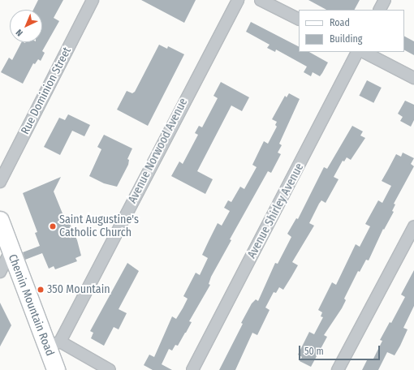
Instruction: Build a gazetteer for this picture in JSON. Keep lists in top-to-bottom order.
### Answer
{
  "streets": {
    "main road": ["Chemin Mountain Road"],
    "street": ["Rue Dominion Street", "Avenue Norwood Avenue", "Avenue Shirley Avenue"]
  },
  "crossings": [
    ["Avenue Norwood Avenue", "Chemin Mountain Road"]
  ],
  "places": ["Saint Augustine's Catholic Church", "350 Mountain"],
  "legend": ["Road", "Building"],
  "scale_bar": "50 m",
  "north": "bottom left"
}
